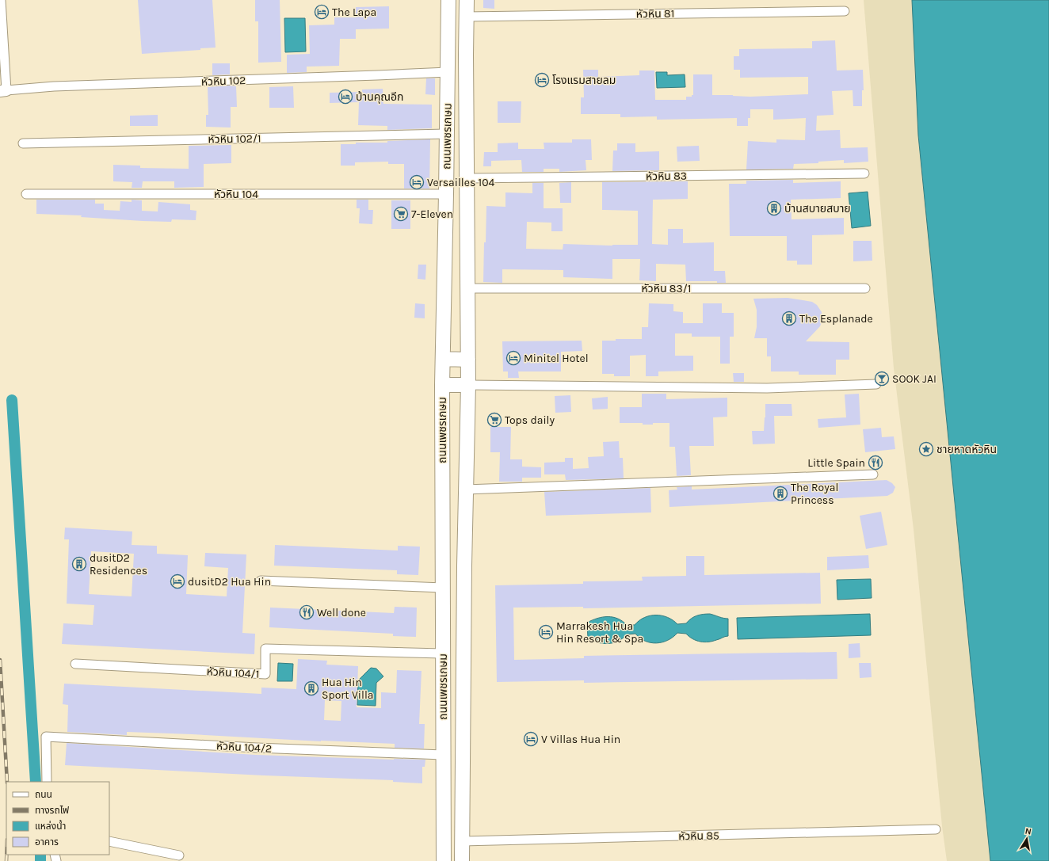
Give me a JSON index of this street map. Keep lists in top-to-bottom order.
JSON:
{
  "streets": {
    "main road": ["ถนนเพชรเกษม"],
    "street": [
      "หัวหิน 81",
      "หัวหิน 102",
      "หัวหิน 102/1",
      "หัวหิน 83",
      "หัวหิน 104",
      "หัวหิน 83/1",
      "หัวหิน 104/1",
      "หัวหิน 104/2",
      "หัวหิน 85"
    ]
  },
  "crossings": [
    ["หัวหิน 81", "ถนนเพชรเกษม"],
    ["หัวหิน 102", "ถนนเพชรเกษม"],
    ["ถนนเพชรเกษม", "หัวหิน 102/1"],
    ["ถนนเพชรเกษม", "หัวหิน 83"],
    ["ถนนเพชรเกษม", "หัวหิน 104"],
    ["ถนนเพชรเกษม", "หัวหิน 83/1"],
    ["ถนนเพชรเกษม", "หัวหิน 104/1"],
    ["ถนนเพชรเกษม", "หัวหิน 104/2"],
    ["ถนนเพชรเกษม", "หัวหิน 85"]
  ],
  "places": {
    "hotel": [
      "The Lapa",
      "โรงแรมสายลม",
      "บ้านคุณอีก",
      "Versailles 104",
      "Minitel Hotel",
      "dusitD2 Hua Hin",
      "Marrakesh Hua Hin Resort & Spa",
      "V Villas Hua Hin"
    ],
    "building": [
      "บ้านสบายสบาย",
      "The Esplanade",
      "The Royal Princess",
      "dusitD2 Residences",
      "Hua Hin Sport Villa"
    ],
    "supermarket": ["7-Eleven", "Tops daily"],
    "bar": ["SOOK JAI"],
    "place": ["ชายหาดหัวหิน"],
    "restaurant": ["Little Spain", "Well done"]
  },
  "legend": [
    "ถนน",
    "ทางรถไฟ",
    "แหล่งน้ำ",
    "อาคาร"
  ],
  "north": "top"
}
